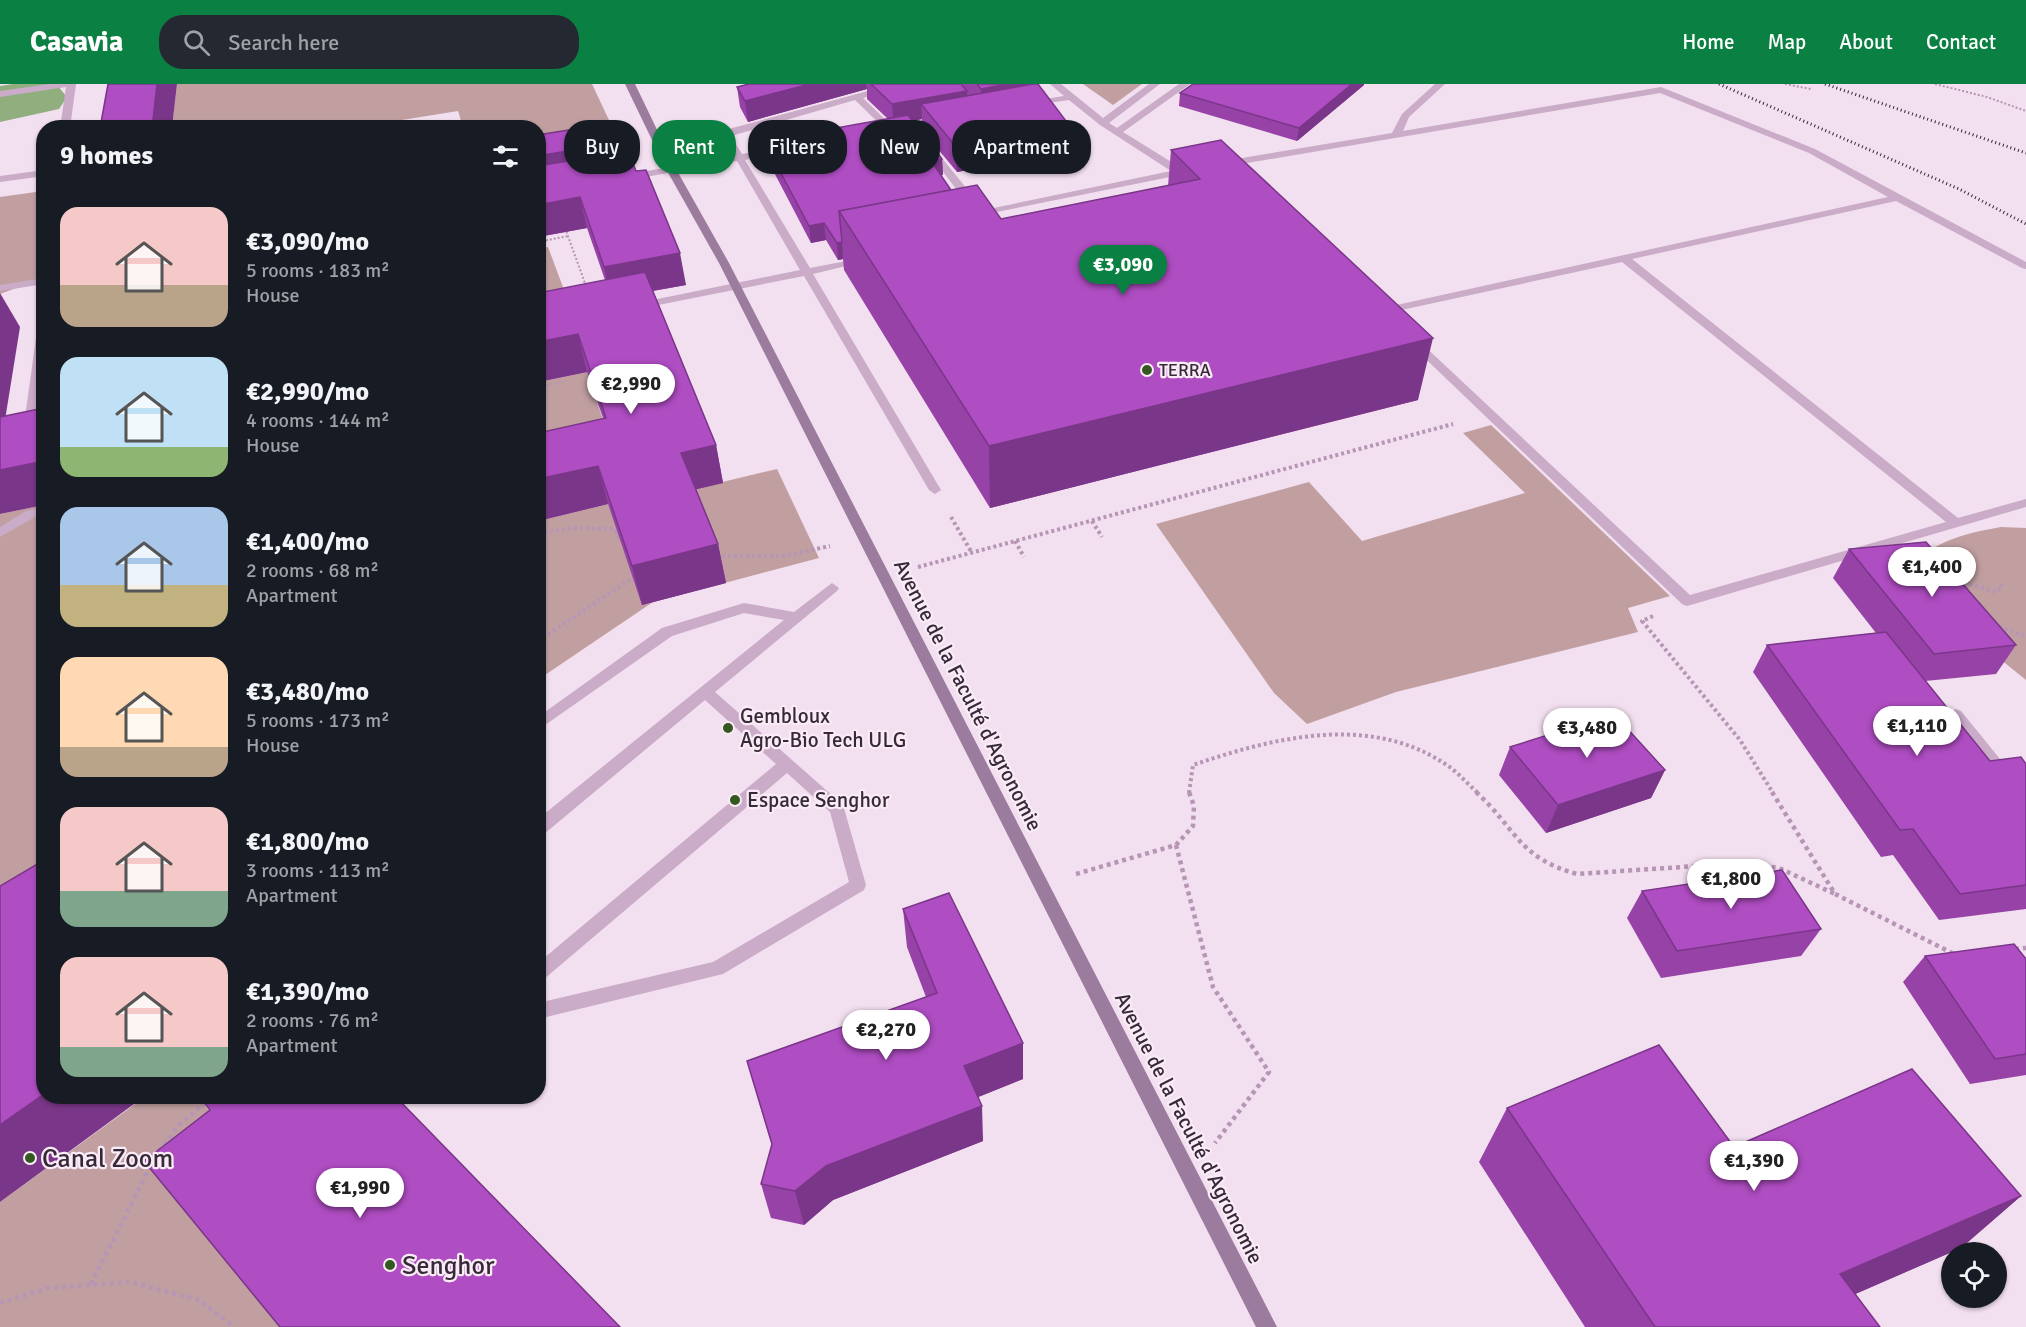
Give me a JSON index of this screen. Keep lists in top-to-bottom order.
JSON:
{
  "streets": {
    "street": ["Avenue de la Faculté d'Agronomie"]
  },
  "places": [
    "TERRA",
    "Gembloux Agro-Bio Tech ULG",
    "Espace Senghor",
    "Canal Zoom",
    "Senghor"
  ],
  "page": {
    "header": "Casavia",
    "search": "Search here",
    "nav": [
      "Home",
      "Map",
      "About",
      "Contact"
    ],
    "chip": [
      "Buy",
      "Rent",
      "Filters",
      "New",
      "Apartment"
    ],
    "heading": "9 homes",
    "list": [
      {
        "name": "€3,090/mo",
        "note": "5 rooms · 183 m² · House"
      },
      {
        "name": "€2,990/mo",
        "note": "4 rooms · 144 m² · House"
      },
      {
        "name": "€1,400/mo",
        "note": "2 rooms · 68 m² · Apartment"
      },
      {
        "name": "€3,480/mo",
        "note": "5 rooms · 173 m² · House"
      },
      {
        "name": "€1,800/mo",
        "note": "3 rooms · 113 m² · Apartment"
      },
      {
        "name": "€1,390/mo",
        "note": "2 rooms · 76 m² · Apartment"
      }
    ],
    "price": [
      "€3,090",
      "€2,990",
      "€1,400",
      "€1,110",
      "€3,480",
      "€1,800",
      "€2,270",
      "€1,390",
      "€1,990"
    ]
  }
}
